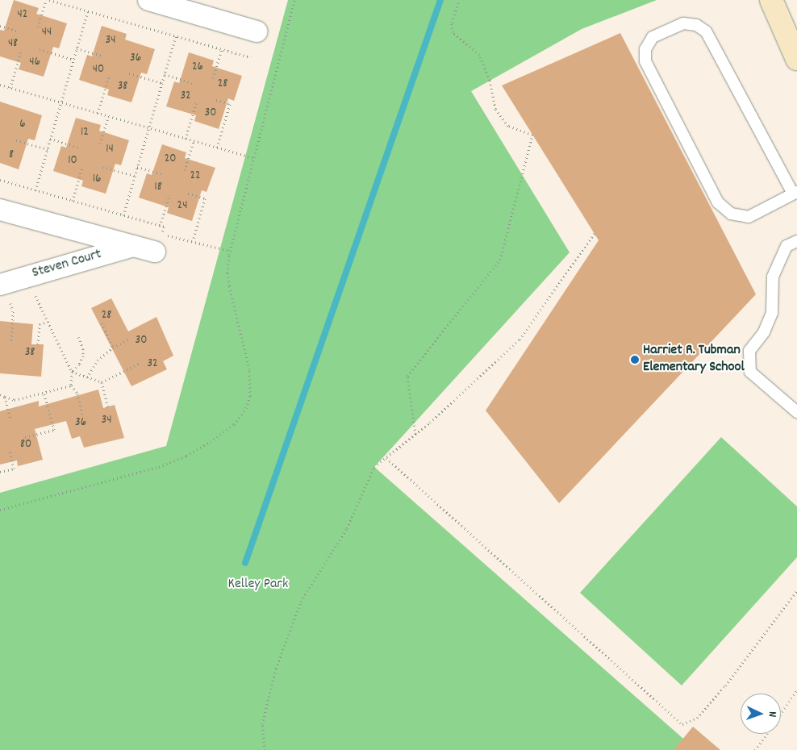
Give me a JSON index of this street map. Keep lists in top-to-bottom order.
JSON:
{
  "streets": {
    "street": ["Steven Court"]
  },
  "parks": ["Kelley Park"],
  "places": ["Harriet R. Tubman Elementary School"],
  "house_numbers": [
    "42",
    "44",
    "34",
    "48",
    "36",
    "46",
    "26",
    "40",
    "28",
    "38",
    "32",
    "30",
    "6",
    "12",
    "14",
    "8",
    "20",
    "10",
    "22",
    "16",
    "18",
    "24",
    "28",
    "30",
    "38",
    "32",
    "34",
    "36",
    "80"
  ],
  "north": "right"
}
